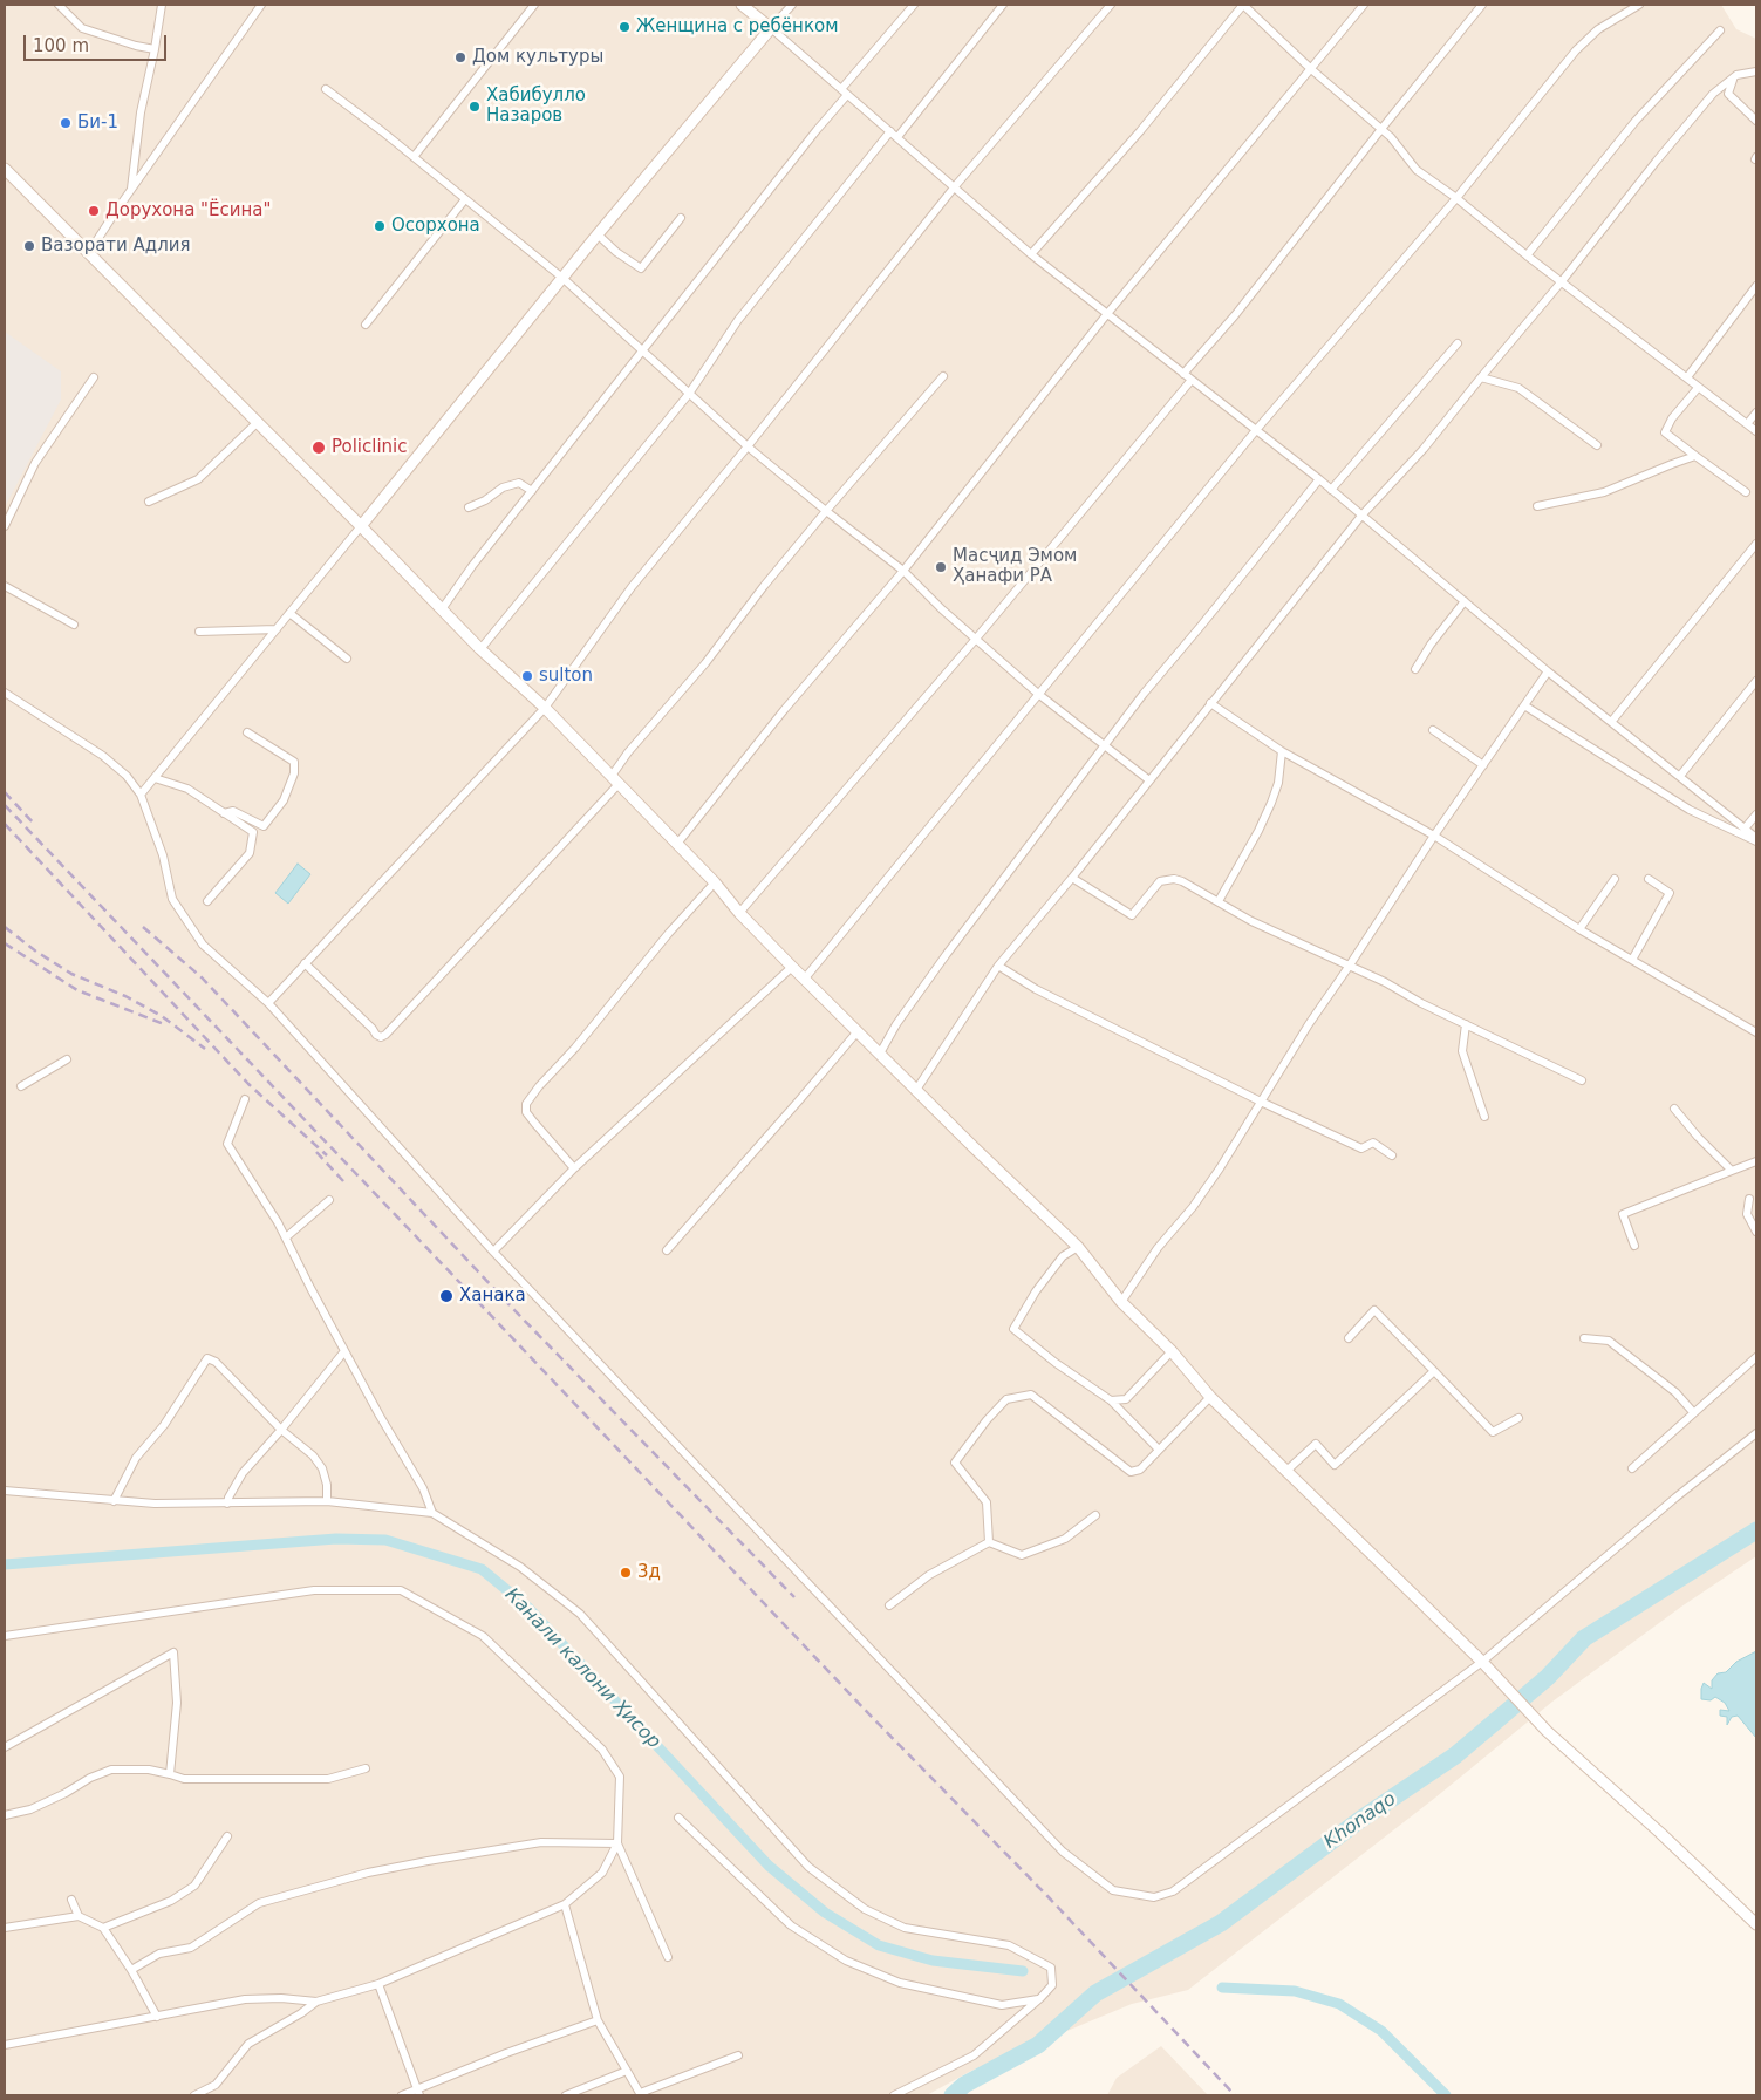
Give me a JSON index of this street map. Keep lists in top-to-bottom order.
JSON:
{
  "water": ["Канали калони Ҳисор", "Khonaqo"],
  "places": [
    "Женщина с ребёнком",
    "Дом культуры",
    "Хабибулло Назаров",
    "Би-1",
    "Дорухона \"Ёсина\"",
    "Осорхона",
    "Вазорати Адлия",
    "Policlinic",
    "Масҷид Эмом Ҳанафи РА",
    "sulton",
    "Ханака",
    "3д"
  ],
  "scale_bar": "100 m"
}
